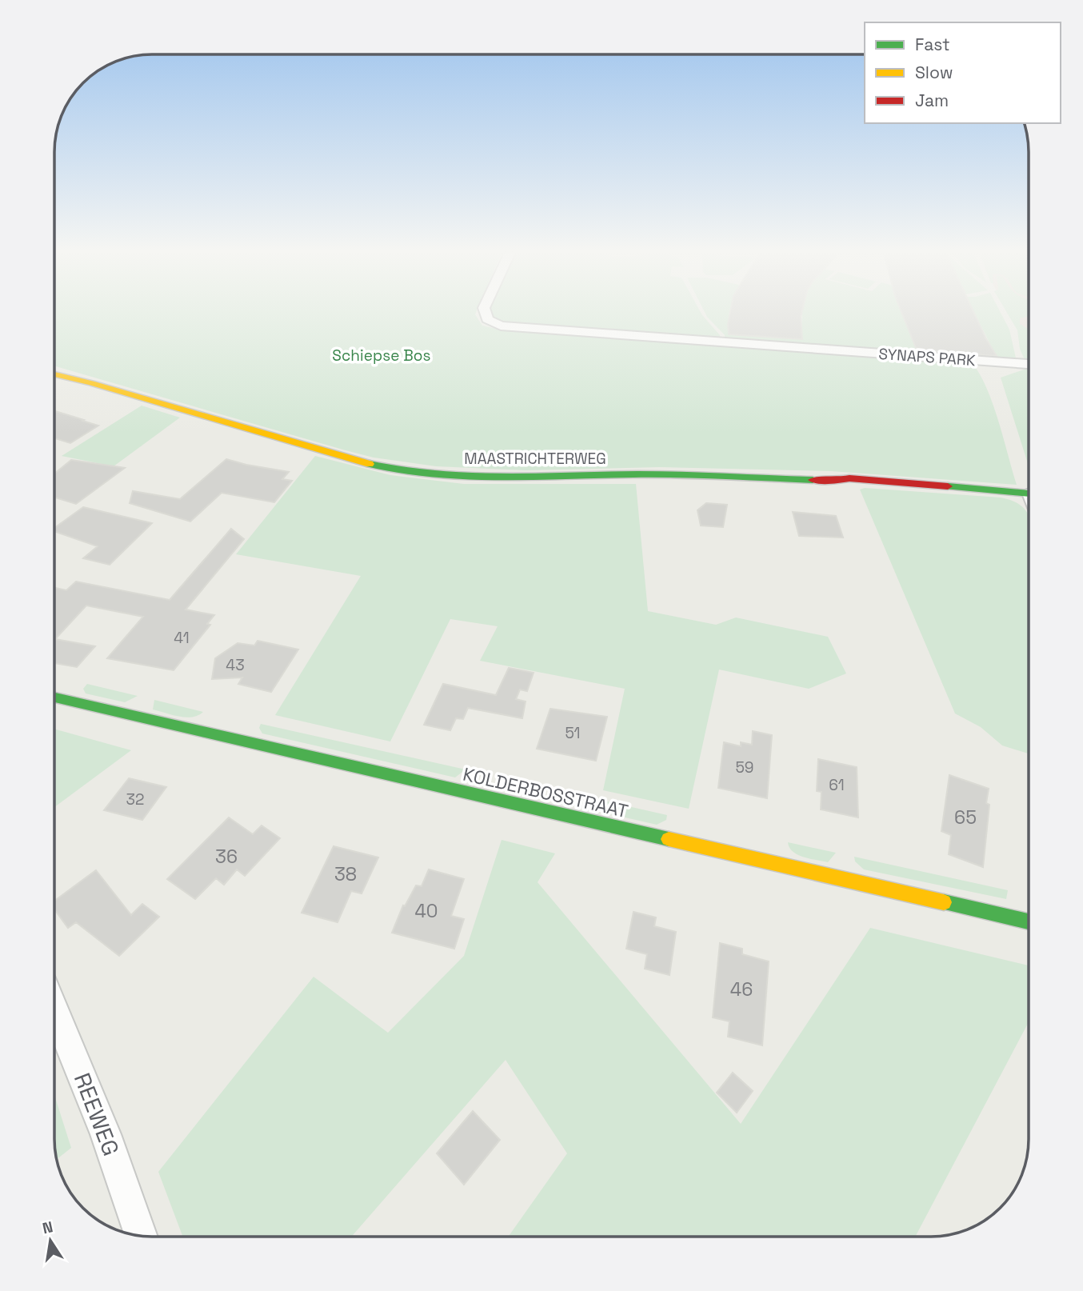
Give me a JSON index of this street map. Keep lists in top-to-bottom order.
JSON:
{
  "streets": {
    "street": [
      "SYNAPS PARK",
      "MAASTRICHTERWEG",
      "KOLDERBOSSTRAAT",
      "REEWEG"
    ]
  },
  "parks": ["Schiepse Bos"],
  "house_numbers": [
    "41",
    "43",
    "51",
    "59",
    "61",
    "32",
    "65",
    "36",
    "38",
    "40",
    "46"
  ],
  "legend": ["Fast", "Slow", "Jam"],
  "north": "top"
}
